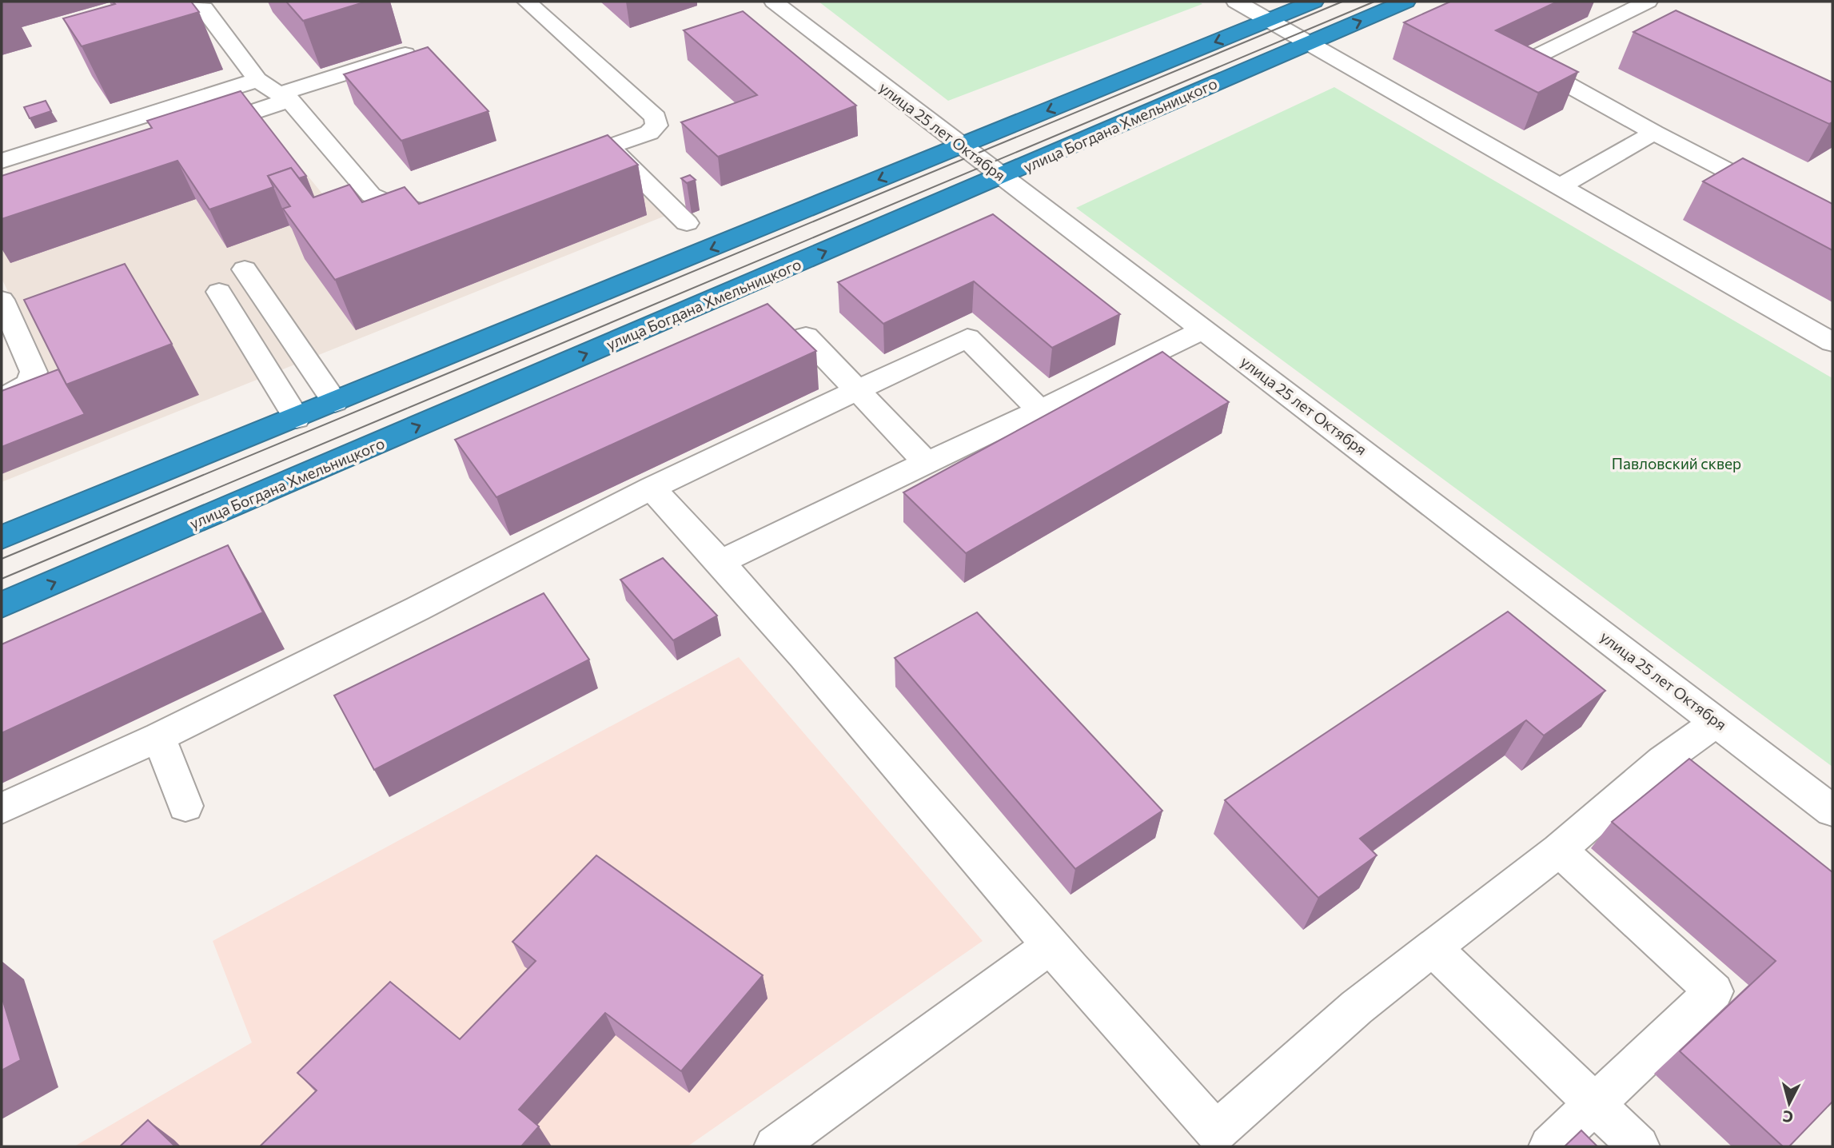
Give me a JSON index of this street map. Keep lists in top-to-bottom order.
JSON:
{
  "streets": {
    "highway": ["улица Богдана Хмельницкого"],
    "street": ["улица 25 лет Октября"]
  },
  "crossings": [
    ["улица Богдана Хмельницкого", "улица 25 лет Октября"]
  ],
  "parks": ["Павловский сквер"],
  "north": "bottom"
}
